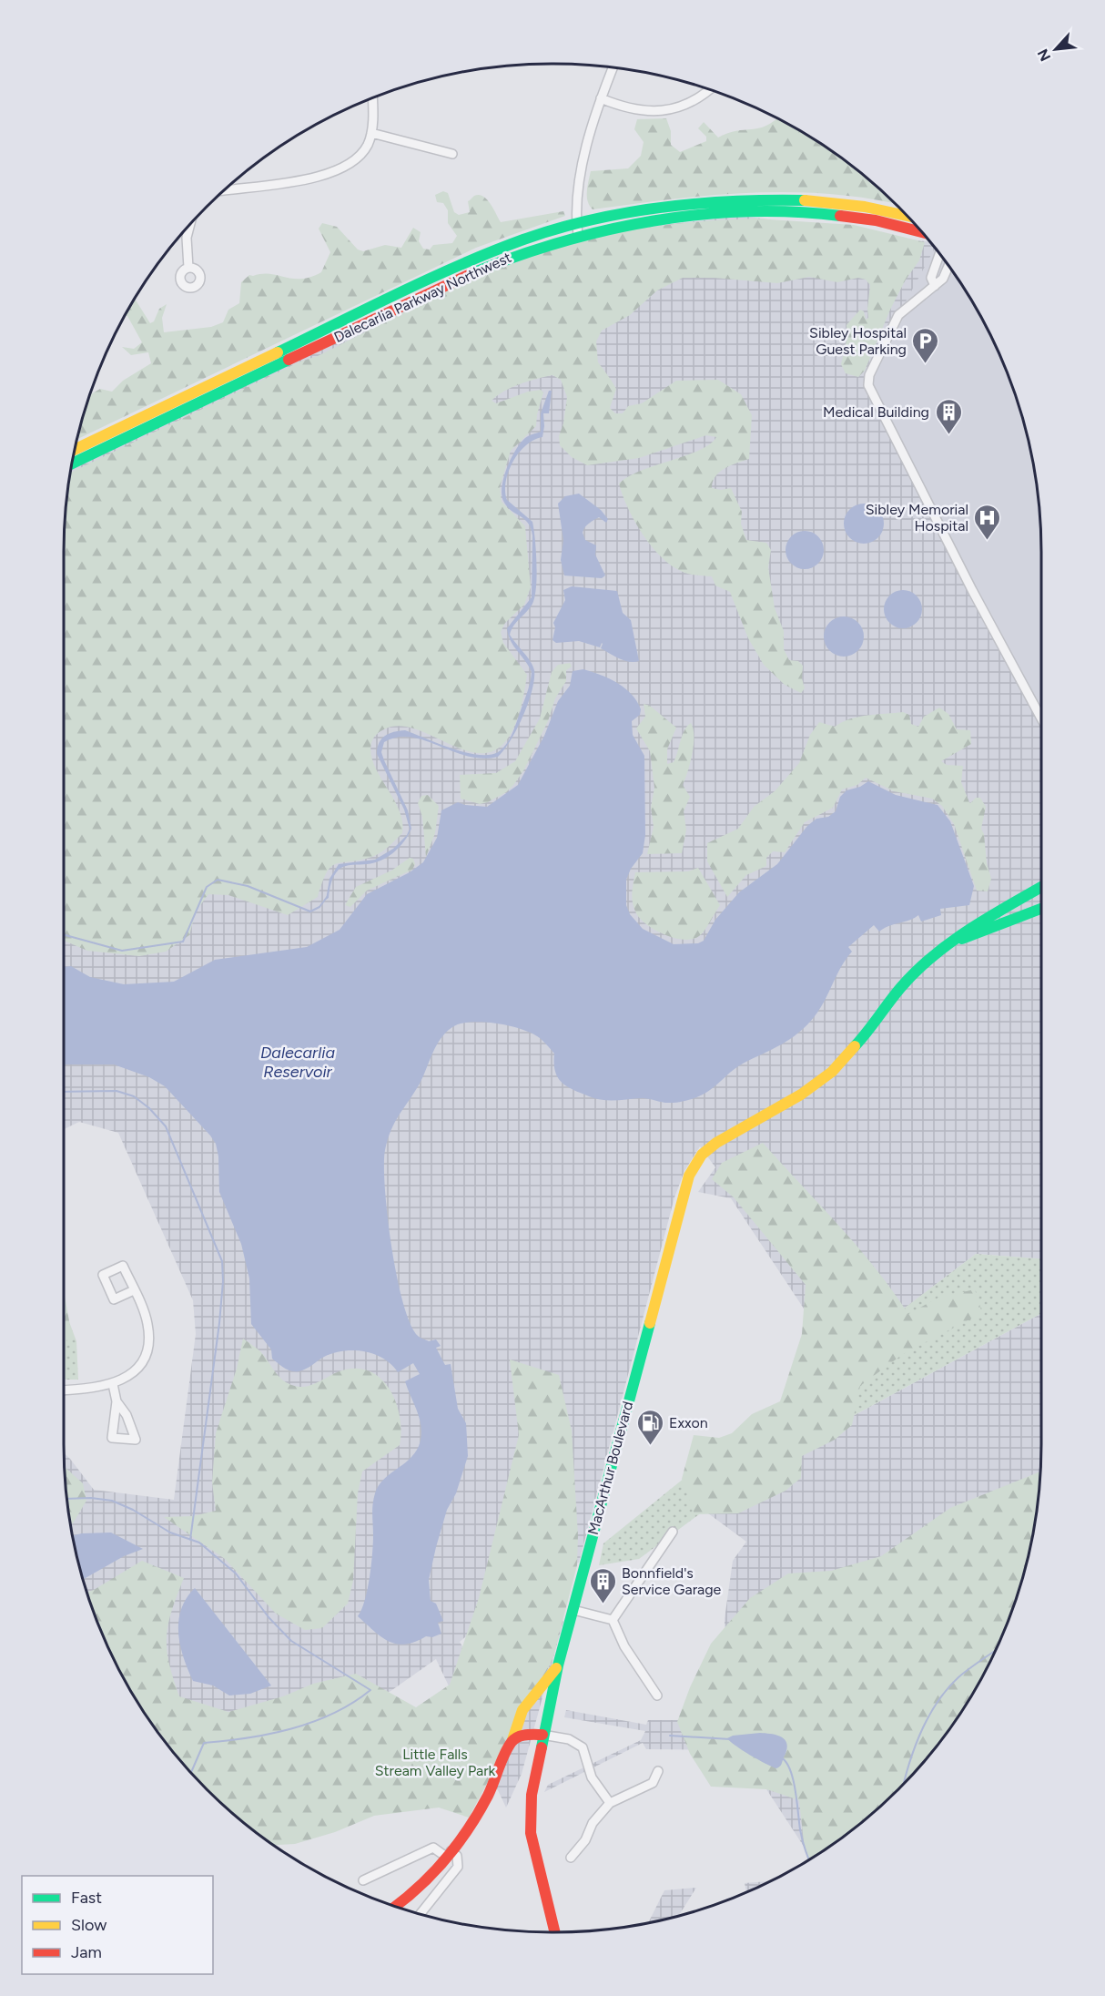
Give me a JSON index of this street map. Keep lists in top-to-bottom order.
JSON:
{
  "streets": {
    "main road": ["Dalecarlia Parkway Northwest", "MacArthur Boulevard"]
  },
  "water": ["Dalecarlia Reservoir"],
  "parks": ["Little Falls Stream Valley Park"],
  "places": {
    "parking": ["Sibley Hospital Guest Parking"],
    "building": ["Medical Building", "Bonnfield's Service Garage"],
    "hospital": ["Sibley Memorial Hospital"],
    "fuel station": ["Exxon"]
  },
  "legend": ["Fast", "Slow", "Jam"],
  "north": "bottom left"
}
